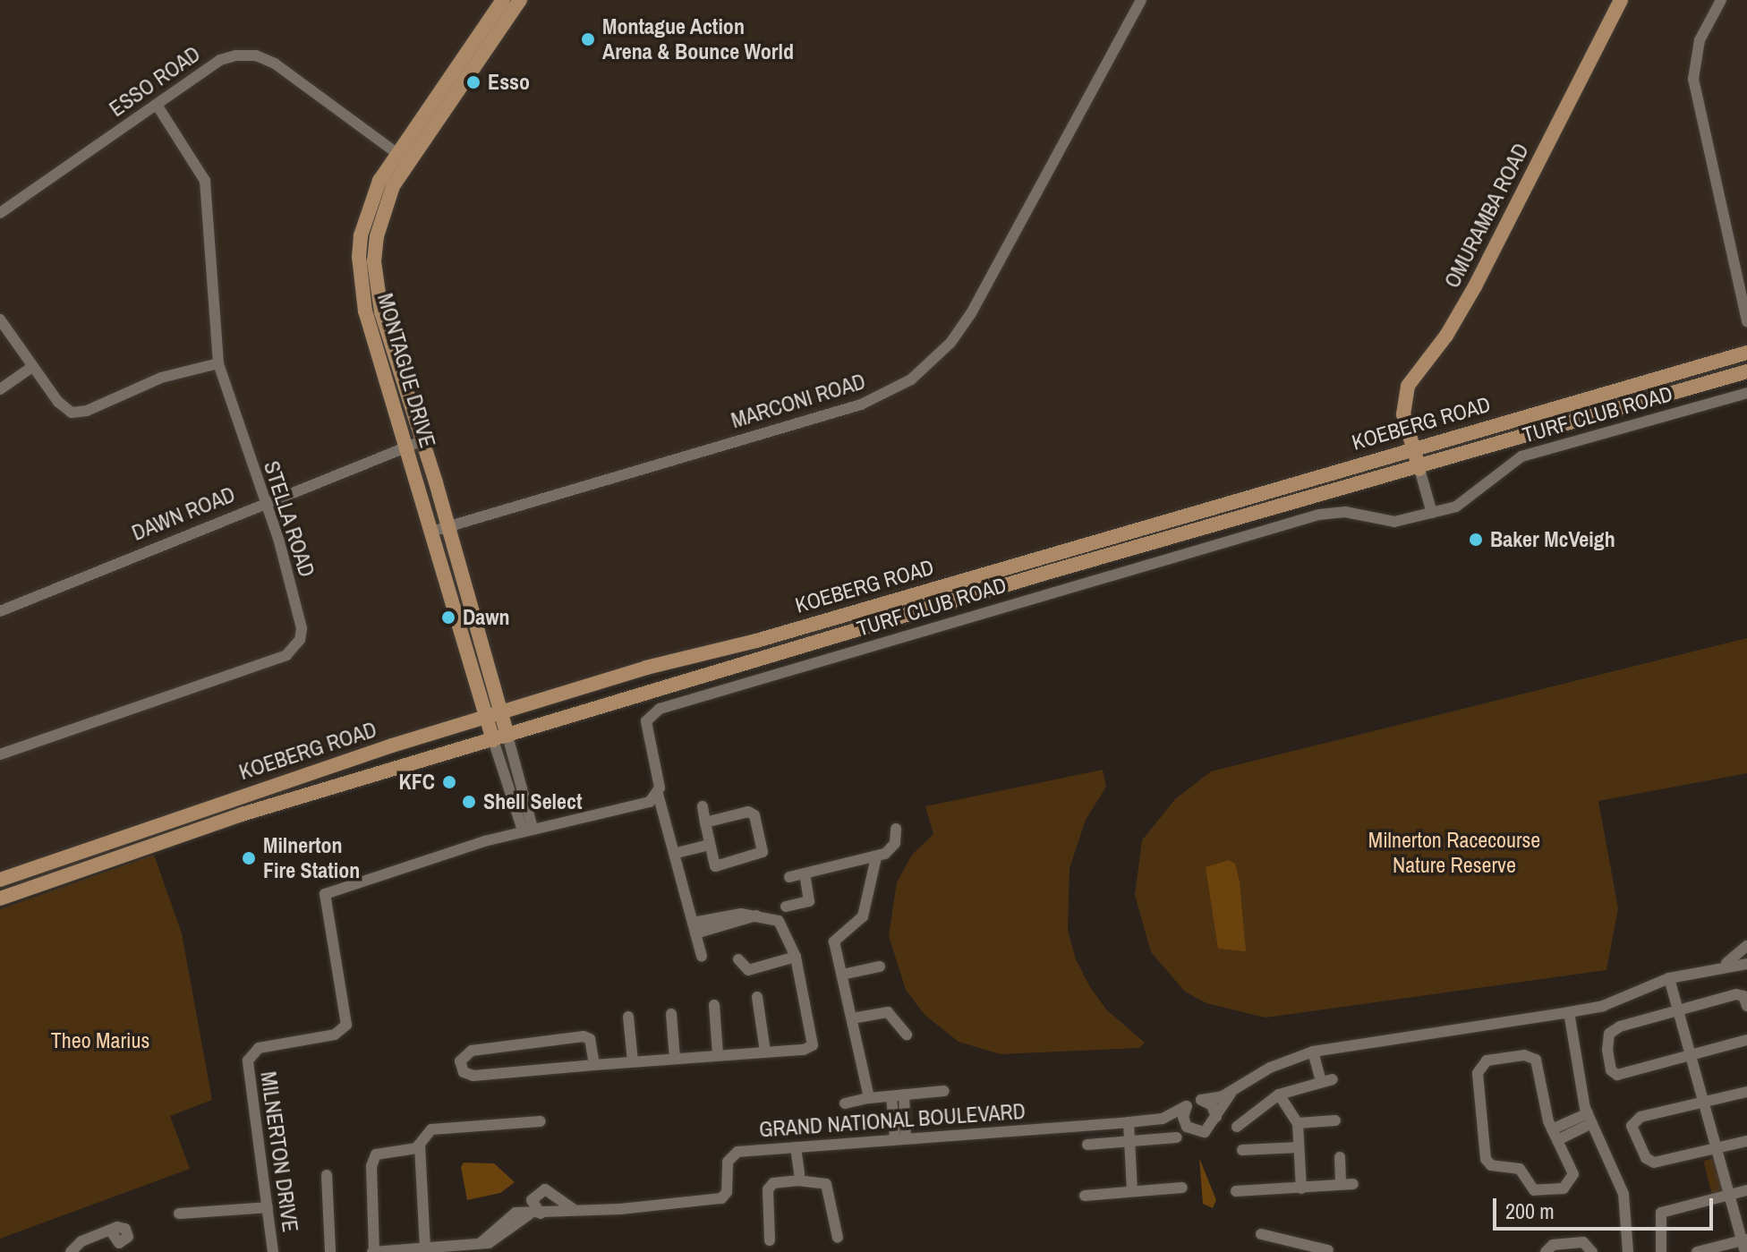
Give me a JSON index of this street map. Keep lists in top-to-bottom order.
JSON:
{
  "streets": {
    "main road": ["OMURAMBA ROAD", "MONTAGUE DRIVE", "KOEBERG ROAD"],
    "street": [
      "ESSO ROAD",
      "MARCONI ROAD",
      "TURF CLUB ROAD",
      "DAWN ROAD",
      "STELLA ROAD",
      "GRAND NATIONAL BOULEVARD",
      "MILNERTON DRIVE"
    ]
  },
  "crossings": [
    ["ESSO ROAD", "MONTAGUE DRIVE"],
    ["ESSO ROAD", "STELLA ROAD"],
    ["OMURAMBA ROAD", "KOEBERG ROAD"],
    ["MONTAGUE DRIVE", "MARCONI ROAD"],
    ["MONTAGUE DRIVE", "KOEBERG ROAD"],
    ["MONTAGUE DRIVE", "DAWN ROAD"],
    ["DAWN ROAD", "STELLA ROAD"]
  ],
  "parks": ["Milnerton Racecourse Nature Reserve", "Theo Marius"],
  "places": [
    "Montague Action Arena & Bounce World",
    "Esso",
    "Baker McVeigh",
    "Dawn",
    "KFC",
    "Shell Select",
    "Milnerton Fire Station"
  ],
  "scale_bar": "200 m"
}
